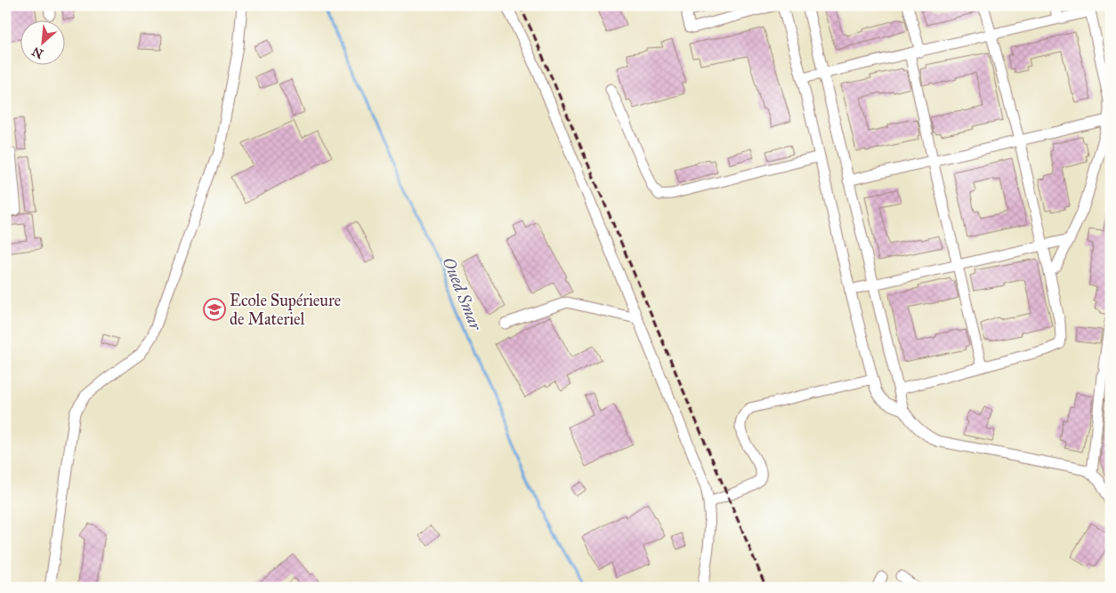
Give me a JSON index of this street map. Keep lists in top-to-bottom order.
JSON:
{
  "water": ["Oued Smar"],
  "places": {
    "school or university": ["Ecole Supérieure de Materiel"]
  },
  "north": "bottom left"
}
